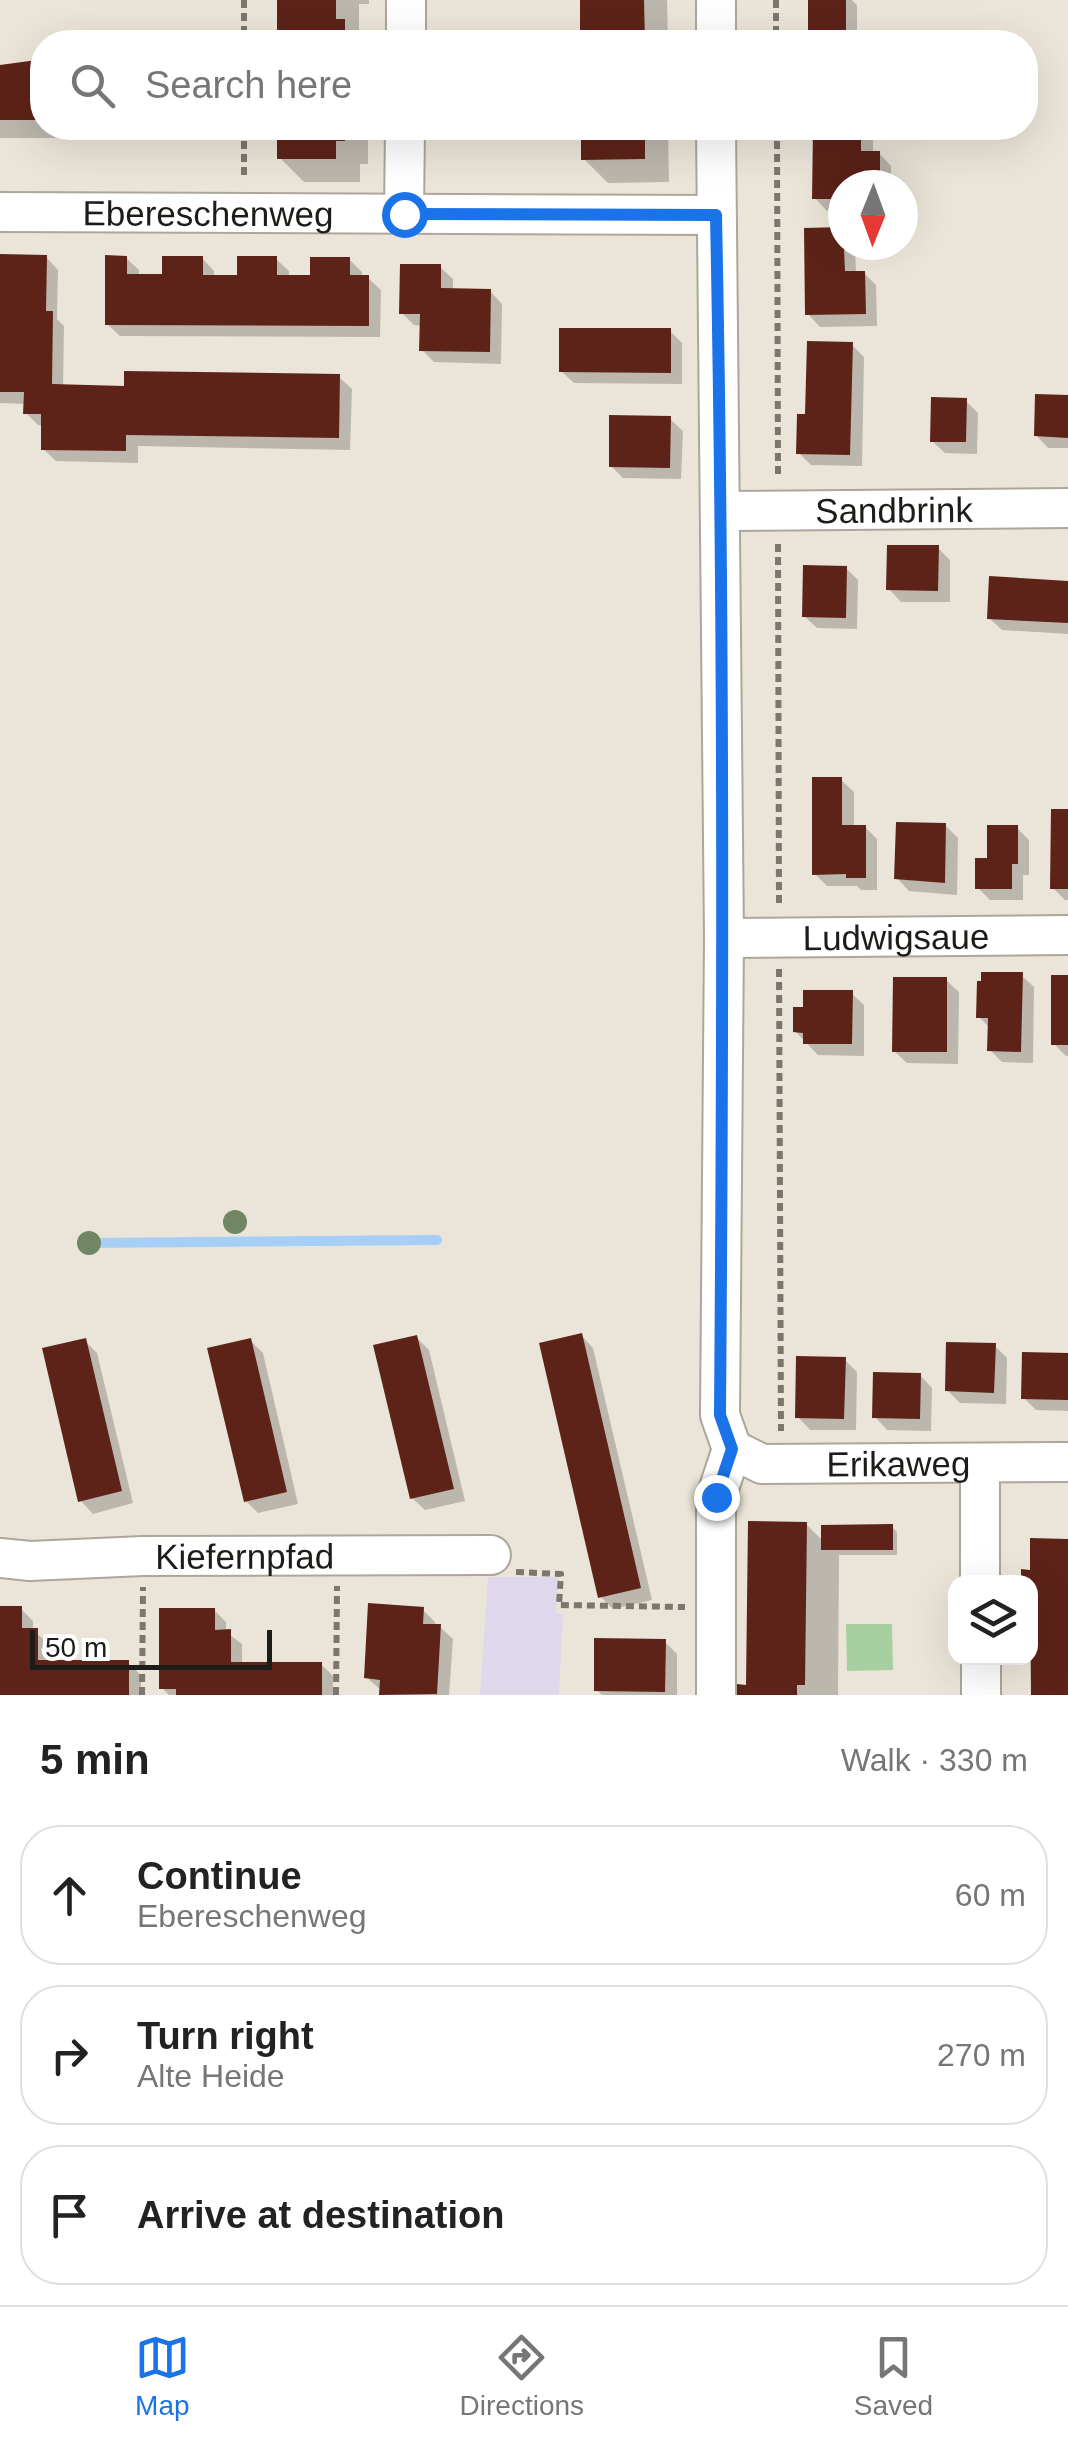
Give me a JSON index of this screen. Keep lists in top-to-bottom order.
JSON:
{
  "streets": {
    "street": [
      "Ebereschenweg",
      "Sandbrink",
      "Ludwigsaue",
      "Erikaweg",
      "Kiefernpfad"
    ]
  },
  "scale_bar": "50 m",
  "north": "bottom",
  "page": {
    "search": "Search here",
    "scale": "50 m",
    "heading": ["5 min", "Walk · 330 m"],
    "list": [
      ["Continue", "Ebereschenweg", "60 m"],
      ["Turn right", "Alte Heide", "270 m"],
      "Arrive at destination"
    ],
    "nav": ["Map", "Directions", "Saved"]
  }
}
